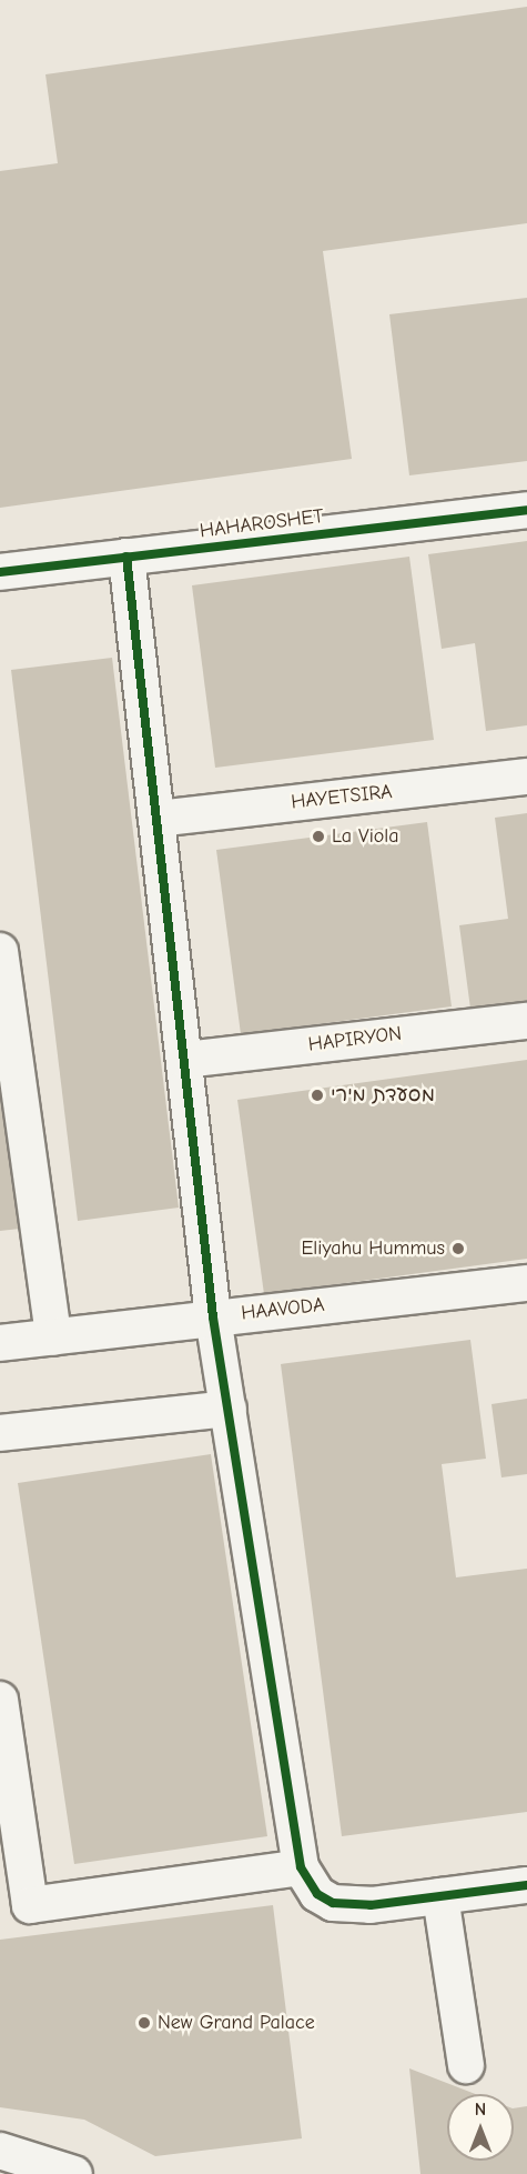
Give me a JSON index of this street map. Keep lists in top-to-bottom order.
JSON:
{
  "streets": {
    "street": [
      "HAHAROSHET",
      "HAYETSIRA",
      "HAPIRYON",
      "HAAVODA"
    ]
  },
  "places": [
    "La Viola",
    "מסעדת מירי",
    "Eliyahu Hummus",
    "New Grand Palace"
  ],
  "north": "top"
}
